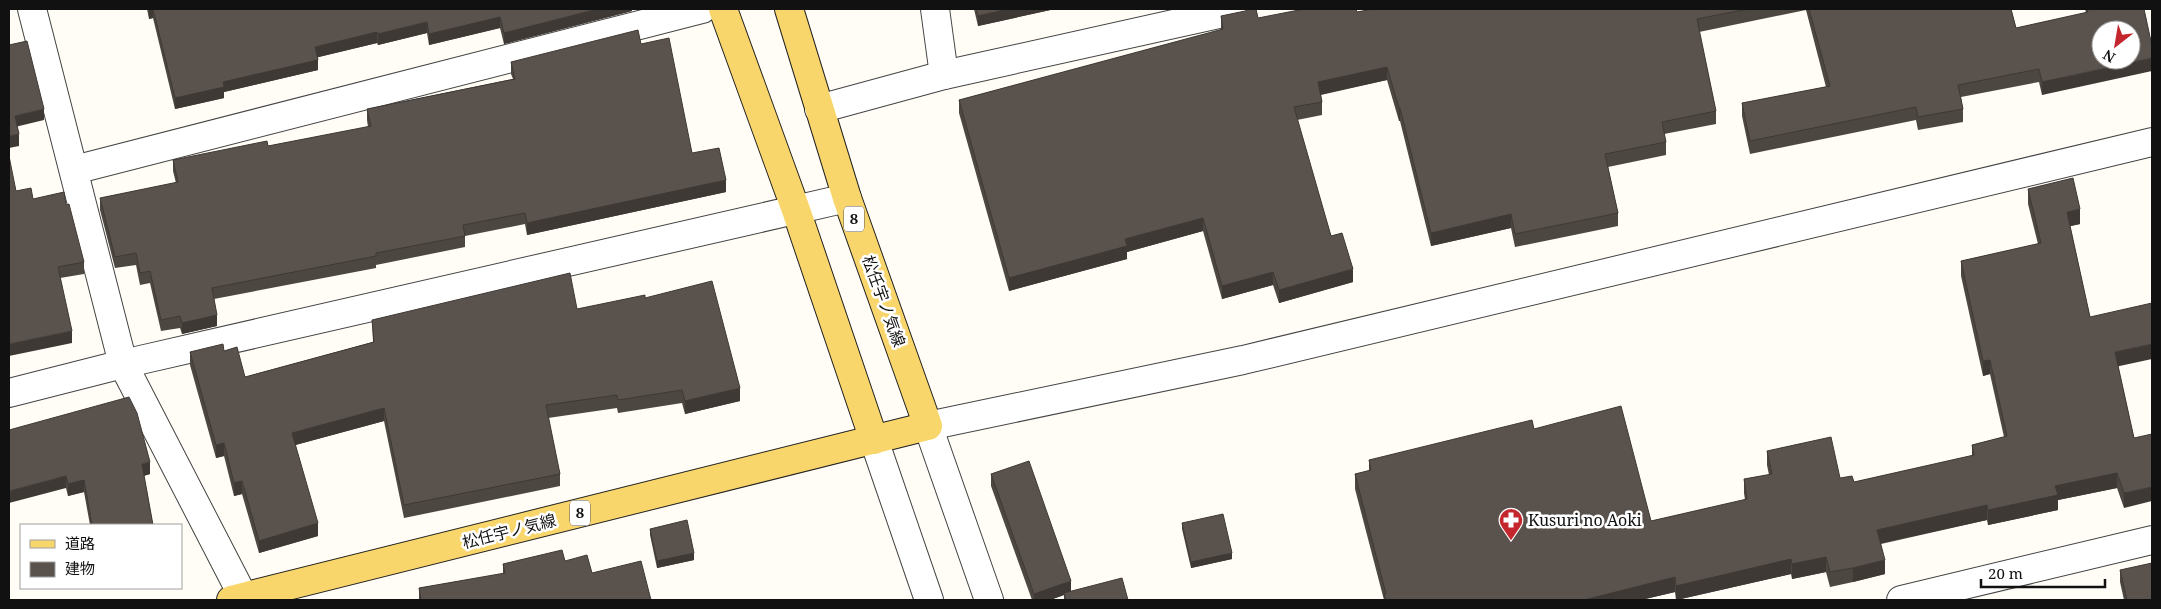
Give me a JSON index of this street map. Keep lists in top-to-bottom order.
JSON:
{
  "streets": {
    "main road": ["8", "松任宇ノ気線"]
  },
  "places": {
    "pharmacy": ["Kusuri no Aoki"]
  },
  "legend": ["道路", "建物"],
  "scale_bar": "20 m",
  "north": "bottom left"
}
